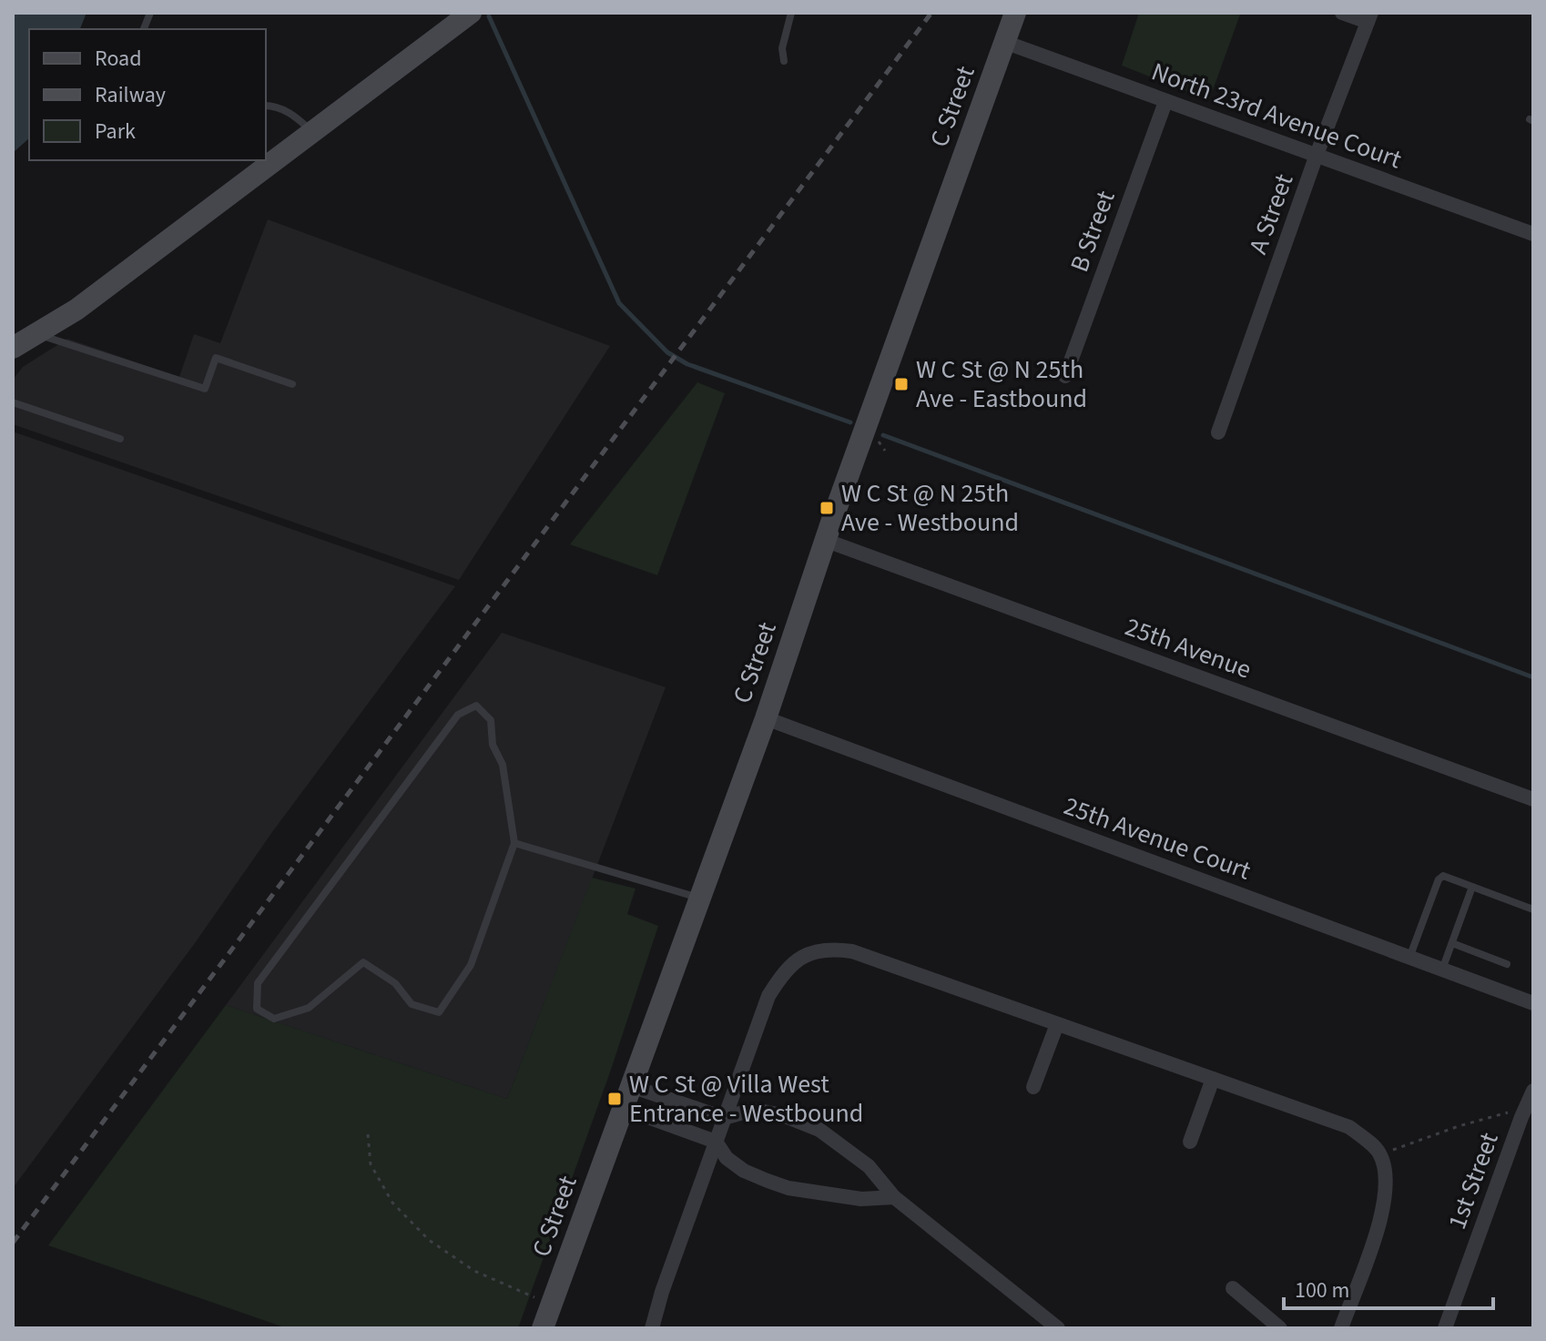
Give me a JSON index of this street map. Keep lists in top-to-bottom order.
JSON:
{
  "streets": {
    "street": [
      "C Street",
      "North 23rd Avenue Court",
      "A Street",
      "B Street",
      "25th Avenue",
      "25th Avenue Court",
      "1st Street"
    ]
  },
  "crossings": [
    ["C Street", "North 23rd Avenue Court"],
    ["C Street", "25th Avenue"],
    ["C Street", "25th Avenue Court"],
    ["North 23rd Avenue Court", "A Street"],
    ["North 23rd Avenue Court", "B Street"]
  ],
  "places": {
    "transit": ["W C St @ N 25th Ave - Eastbound", "W C St @ N 25th Ave - Westbound", "W C St @ Villa West Entrance - Westbound"]
  },
  "legend": ["Road", "Railway", "Park"],
  "scale_bar": "100 m"
}
